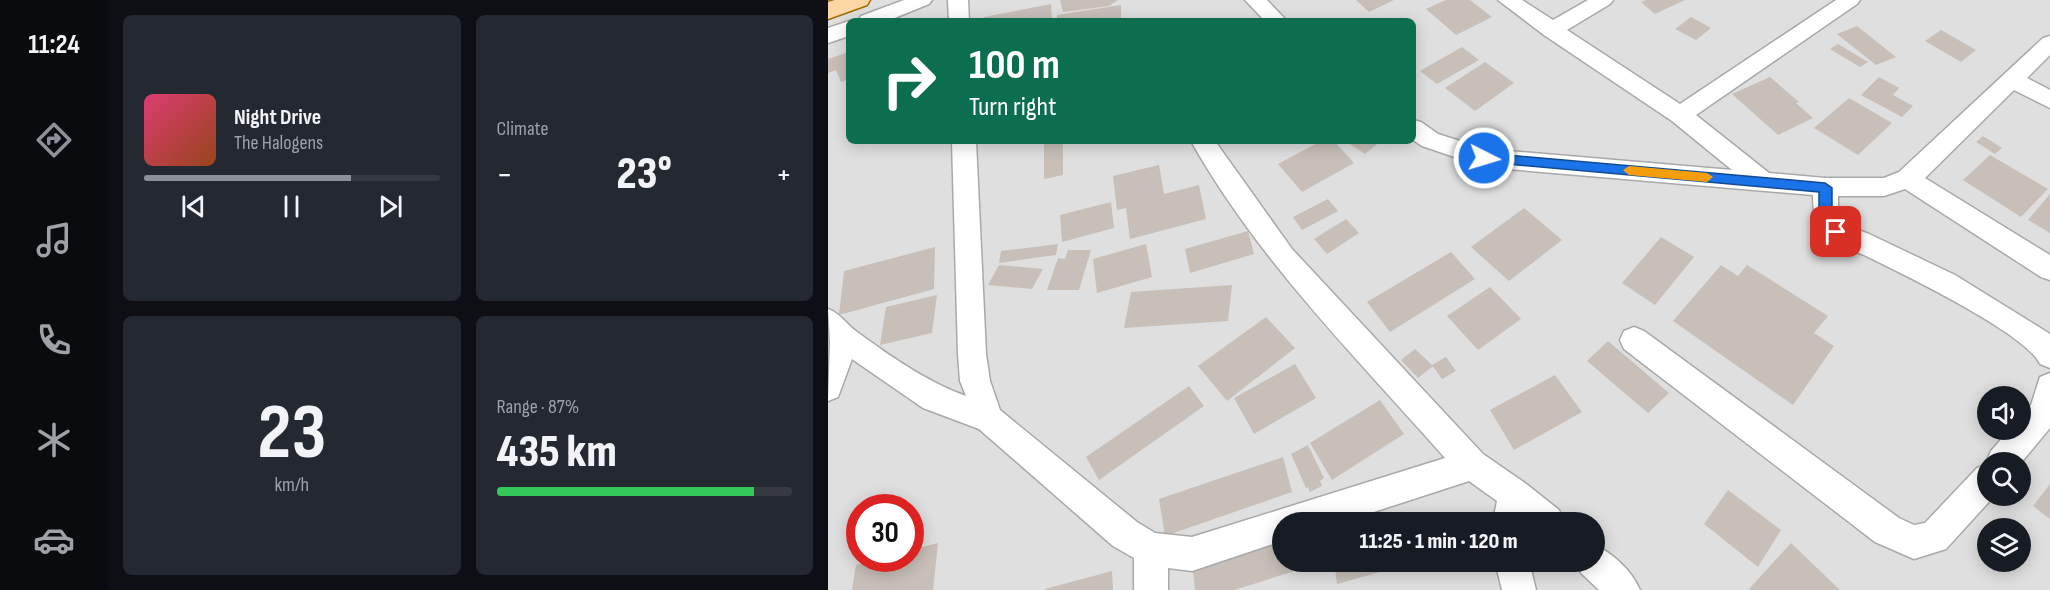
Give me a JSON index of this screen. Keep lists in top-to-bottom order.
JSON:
{
  "page": {
    "tabs": "11:24",
    "tile": [
      "Climate",
      ["23", "km/h"],
      ["Range · 87%", "435 km"]
    ],
    "turn": ["100 m", "Turn right"],
    "song": ["Night Drive", "The Halogens"],
    "heat": ["−", "23°", "+"],
    "limit": "30",
    "trip": "11:25 · 1 min · 120 m"
  }
}
